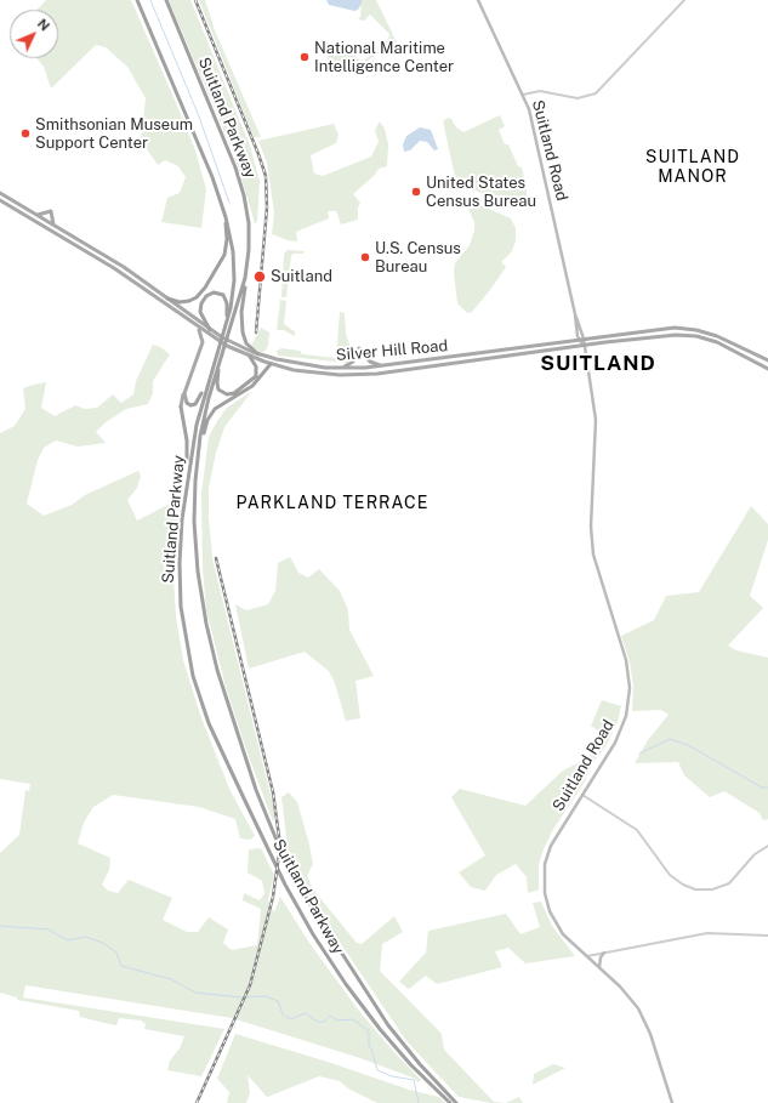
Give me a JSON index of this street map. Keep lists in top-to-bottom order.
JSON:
{
  "streets": {
    "highway": ["Suitland Parkway"],
    "main road": ["Suitland Road", "Silver Hill Road"]
  },
  "crossings": [
    ["Suitland Road", "Silver Hill Road"]
  ],
  "districts": ["SUITLAND MANOR", "SUITLAND", "PARKLAND TERRACE"],
  "places": [
    "National Maritime Intelligence Center",
    "Smithsonian Museum Support Center",
    "United States Census Bureau",
    "U.S. Census Bureau",
    "Suitland"
  ],
  "north": "top right"
}
